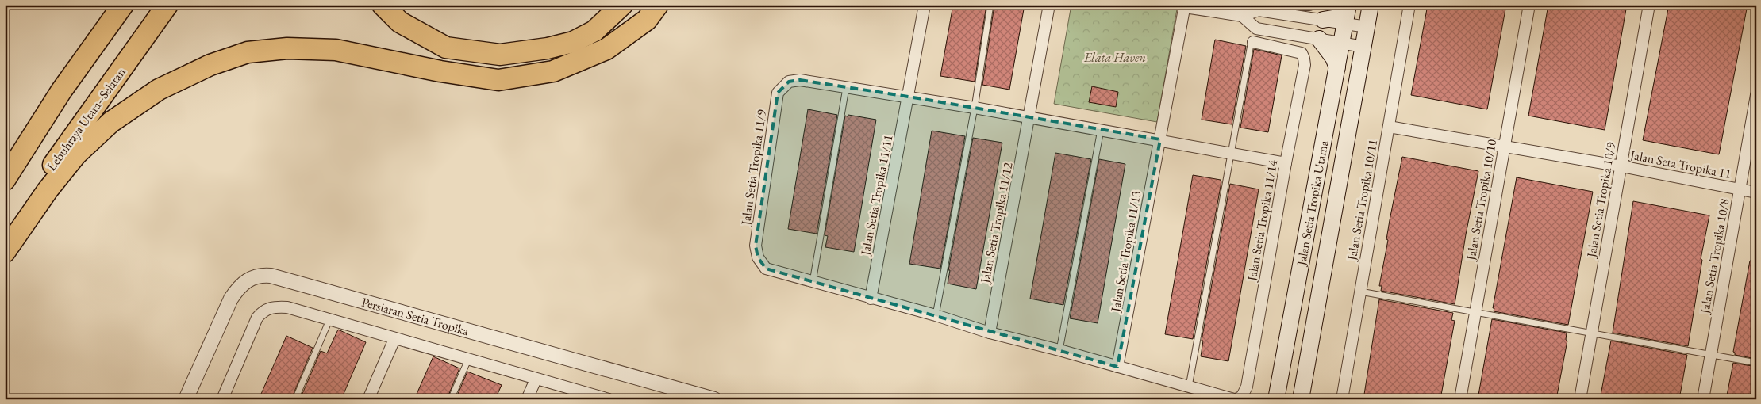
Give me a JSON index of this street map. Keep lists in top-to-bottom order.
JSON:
{
  "streets": {
    "highway": ["Lebuhraya Utara–Selatan"],
    "main road": ["Jalan Setia Tropika Utama"],
    "street": [
      "Jalan Seta Tropika 11",
      "Jalan Setia Tropika 11/9",
      "Jalan Setia Tropika 11/11",
      "Jalan Setia Tropika 10/11",
      "Jalan Setia Tropika 10/10",
      "Jalan Setia Tropika 10/9",
      "Jalan Setia Tropika 11/14",
      "Jalan Setia Tropika 11/12",
      "Jalan Setia Tropika 11/13",
      "Jalan Setia Tropika 10/8",
      "Persiaran Setia Tropika"
    ]
  },
  "crossings": [
    ["Jalan Seta Tropika 11", "Jalan Setia Tropika 10/11"],
    ["Jalan Seta Tropika 11", "Jalan Setia Tropika 10/10"],
    ["Jalan Seta Tropika 11", "Jalan Setia Tropika 10/9"],
    ["Jalan Seta Tropika 11", "Jalan Setia Tropika 10/8"]
  ],
  "parks": ["Elata Haven"]
}
